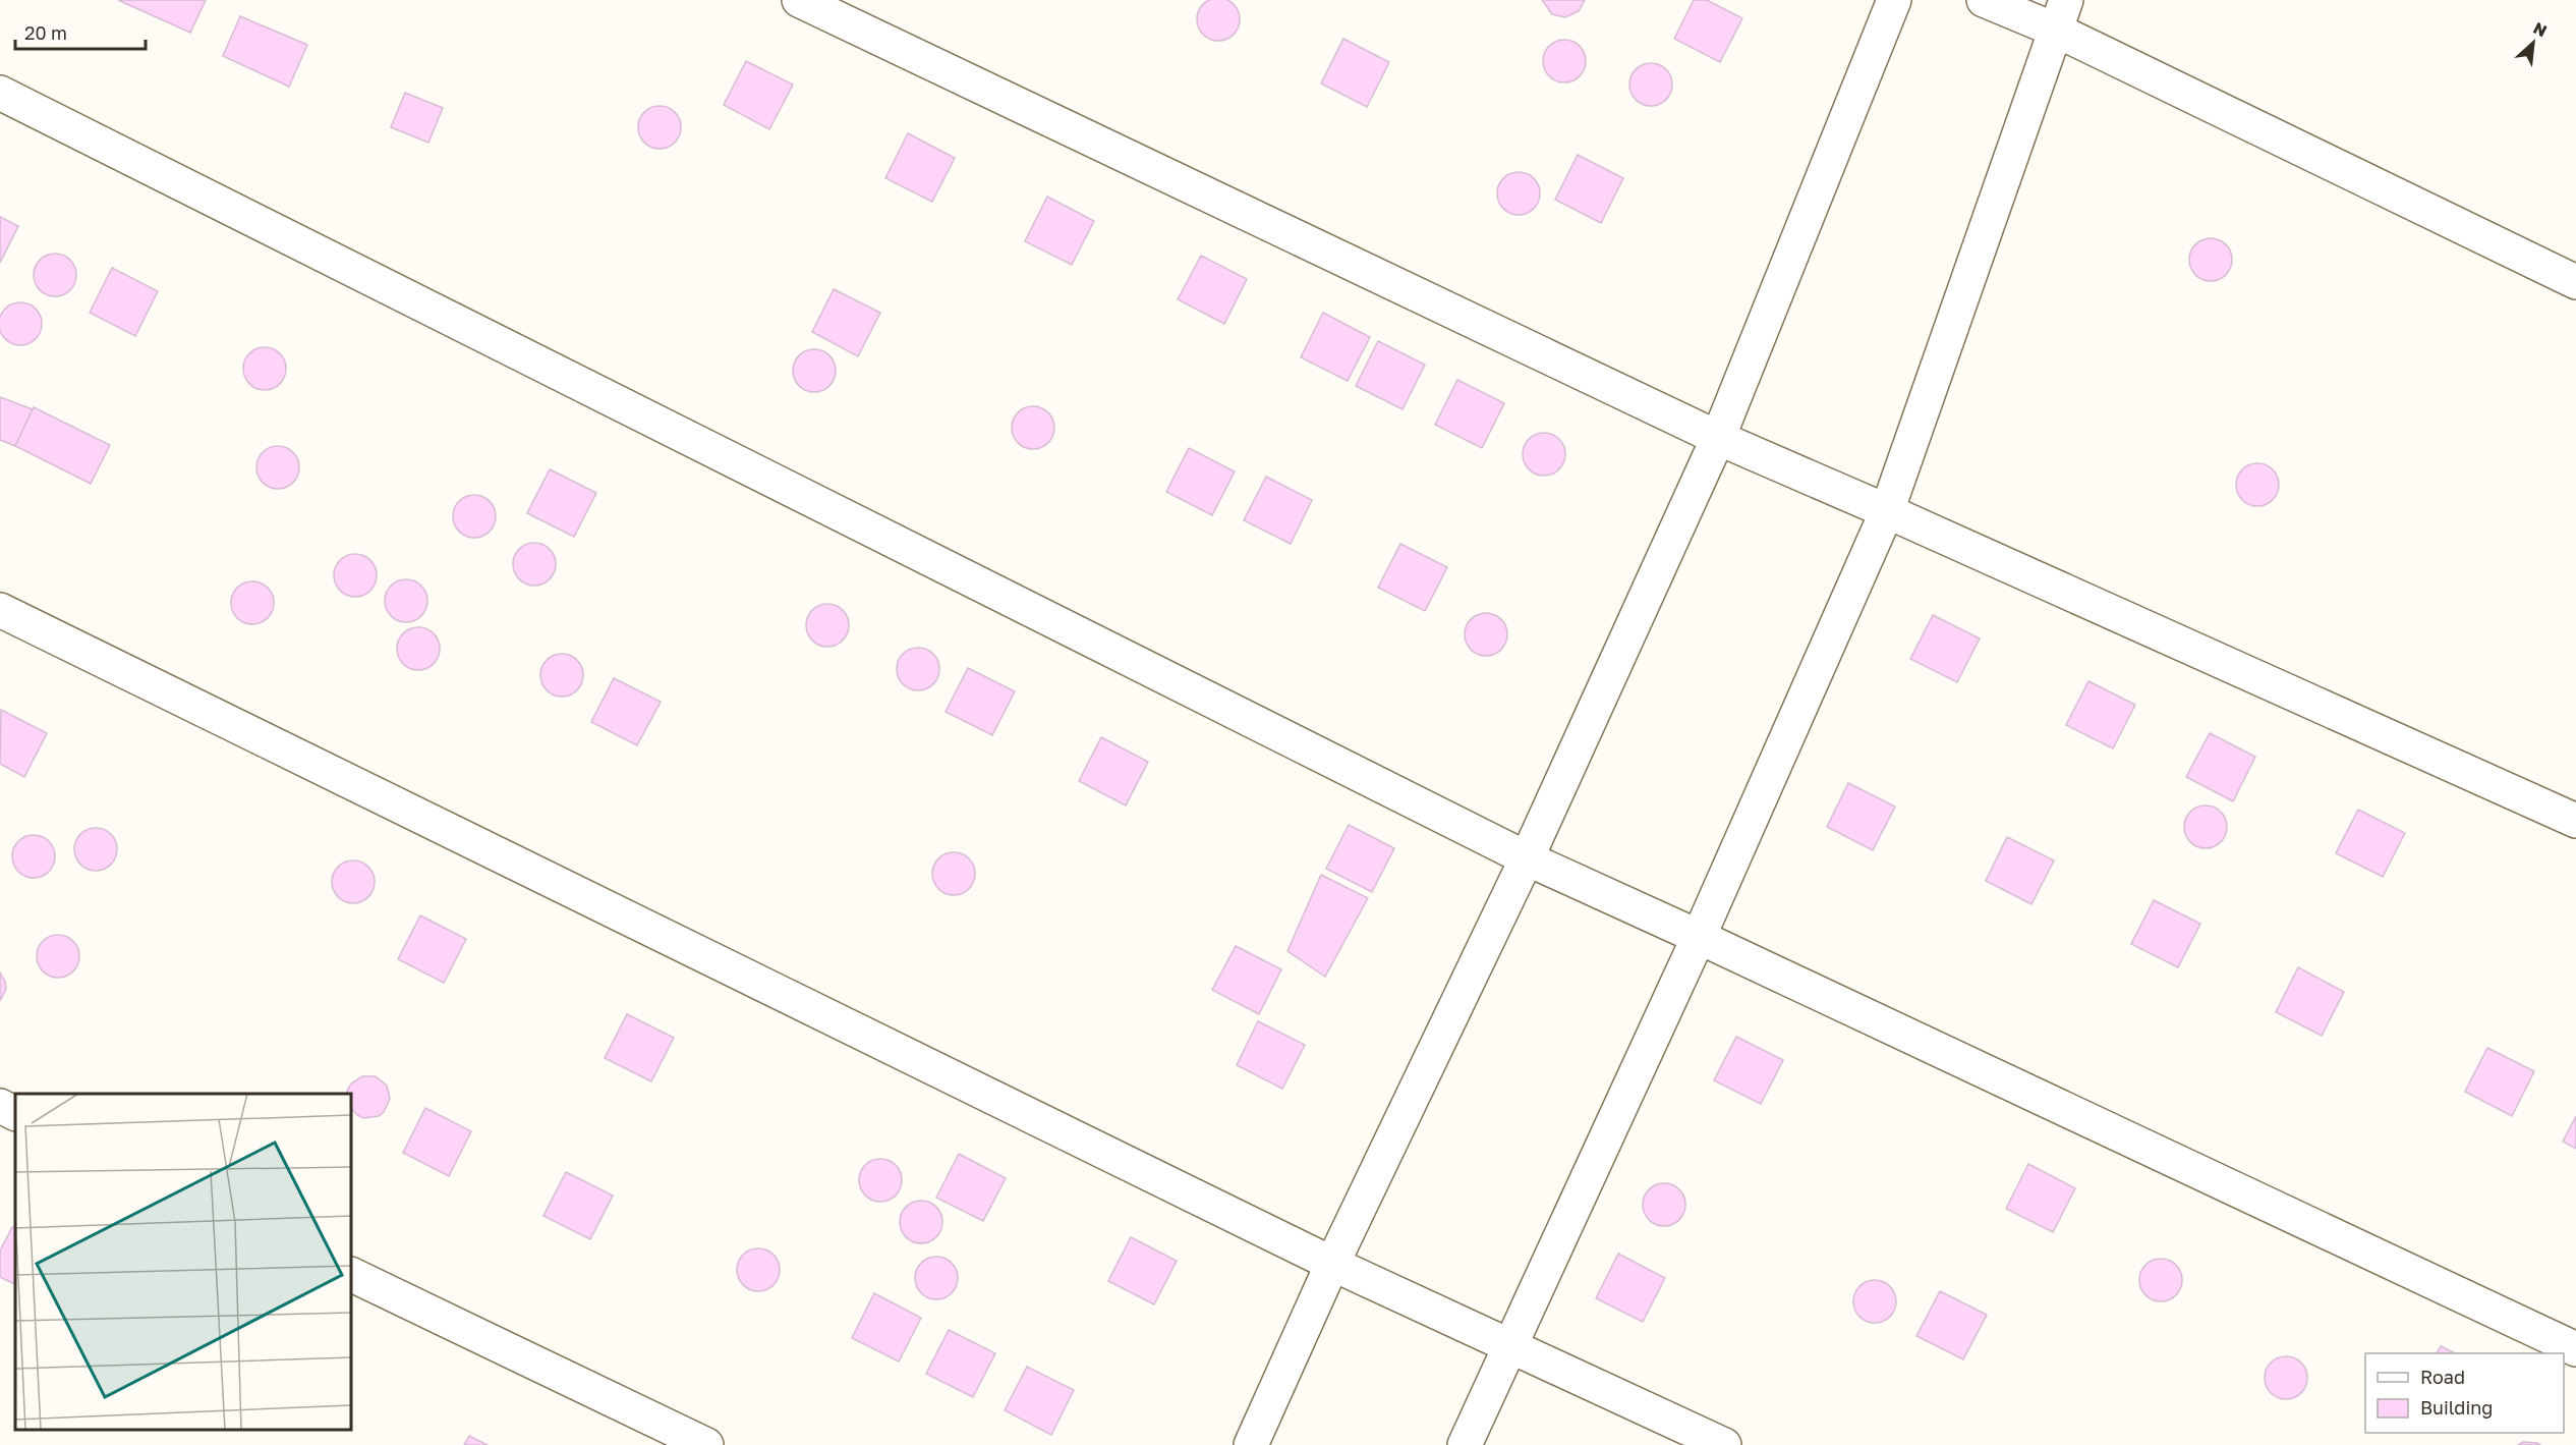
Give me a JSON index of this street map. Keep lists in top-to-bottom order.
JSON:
{
  "legend": ["Road", "Building"],
  "scale_bar": "20 m",
  "north": "top right"
}
